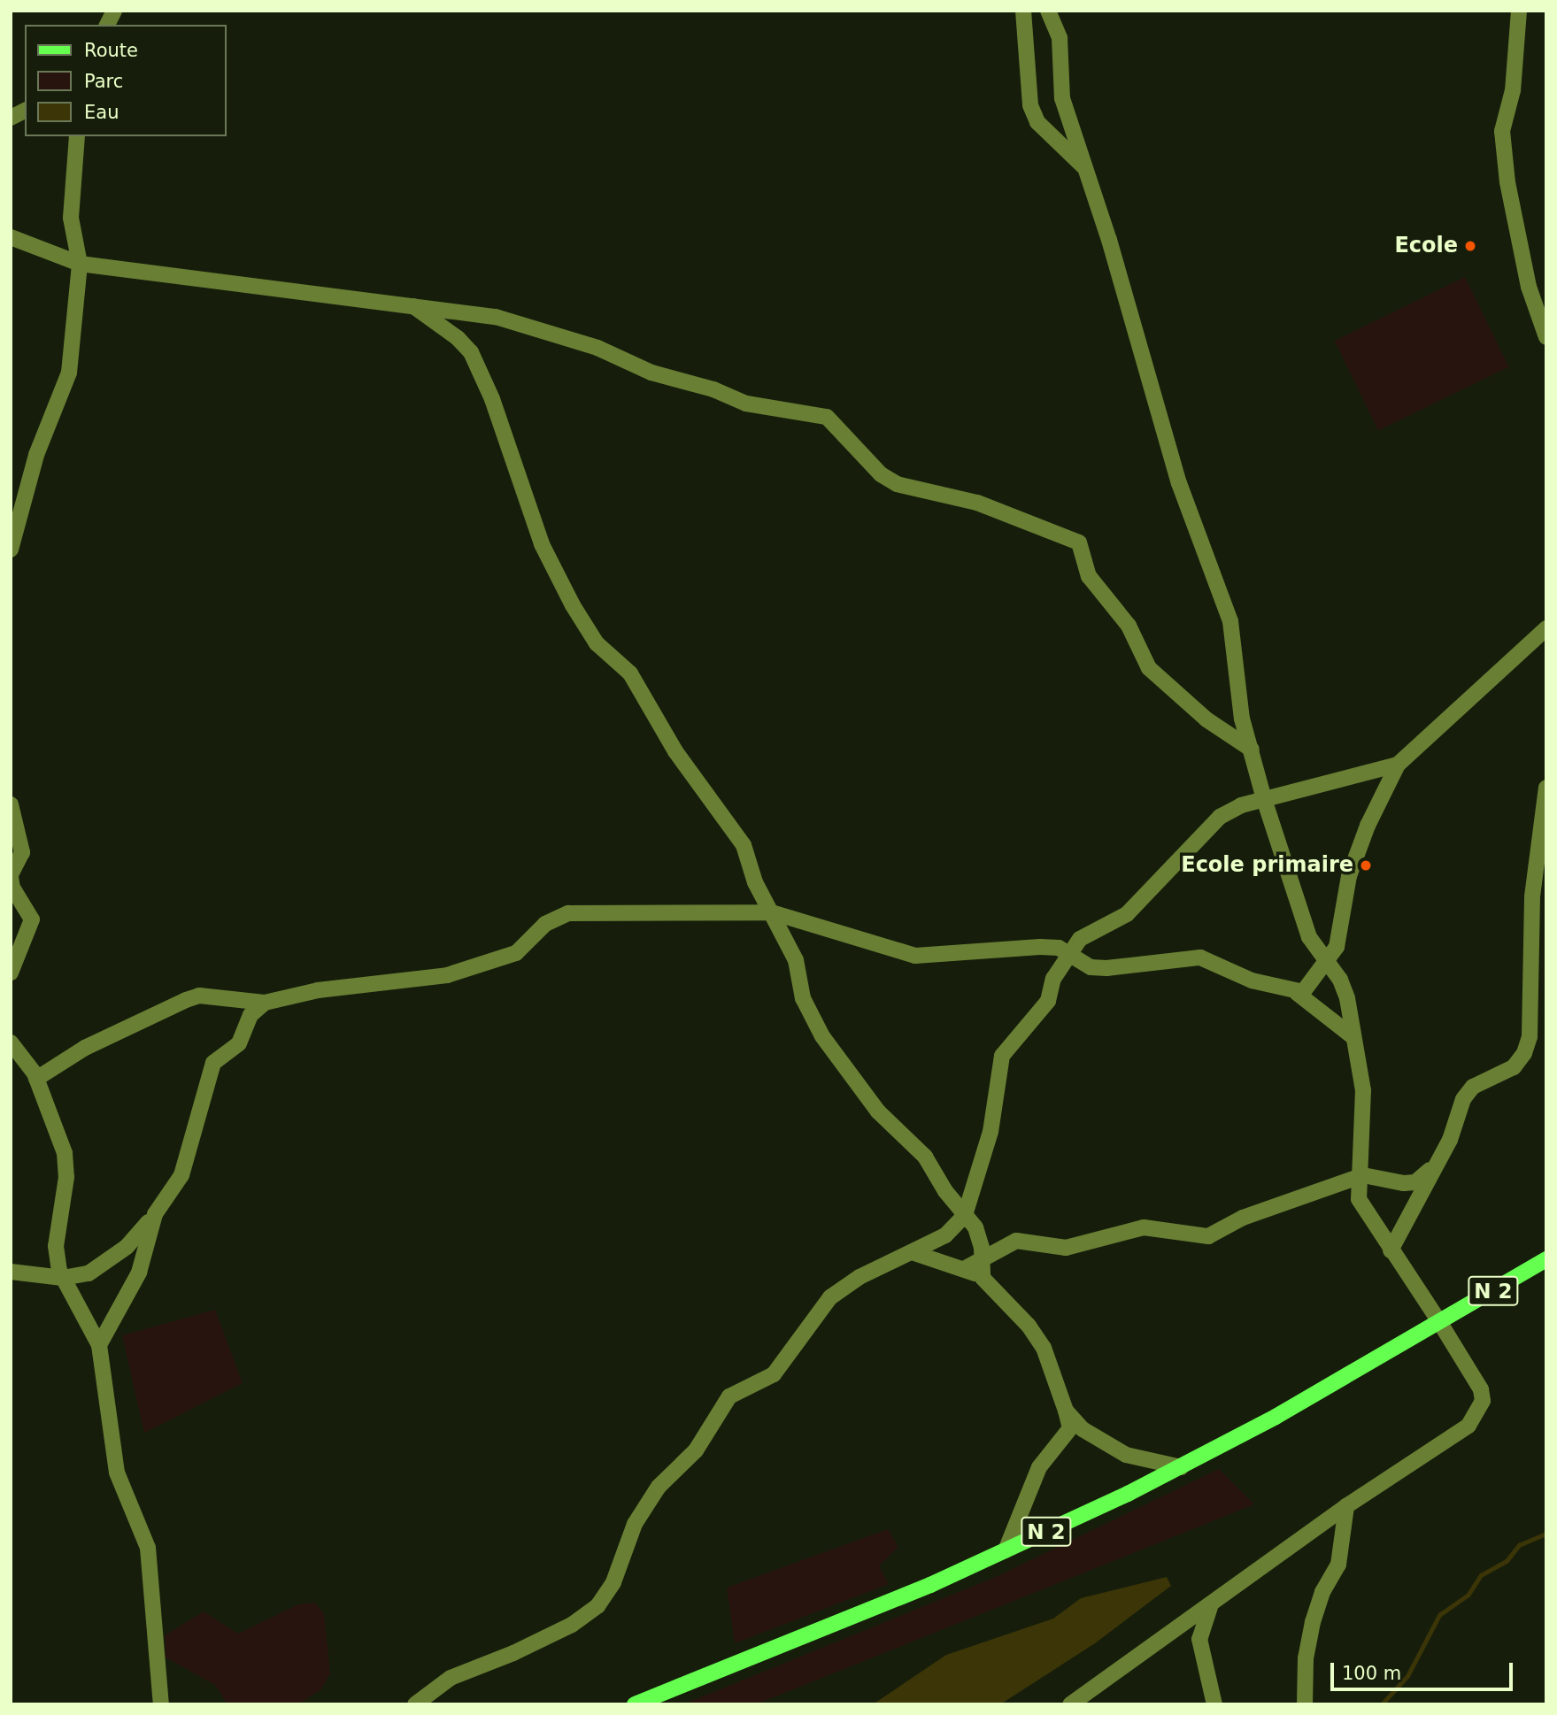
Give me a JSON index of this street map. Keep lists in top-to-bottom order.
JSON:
{
  "streets": {
    "main road": ["N 2"]
  },
  "places": ["Ecole", "Ecole primaire"],
  "legend": ["Route", "Parc", "Eau"],
  "scale_bar": "100 m"
}
